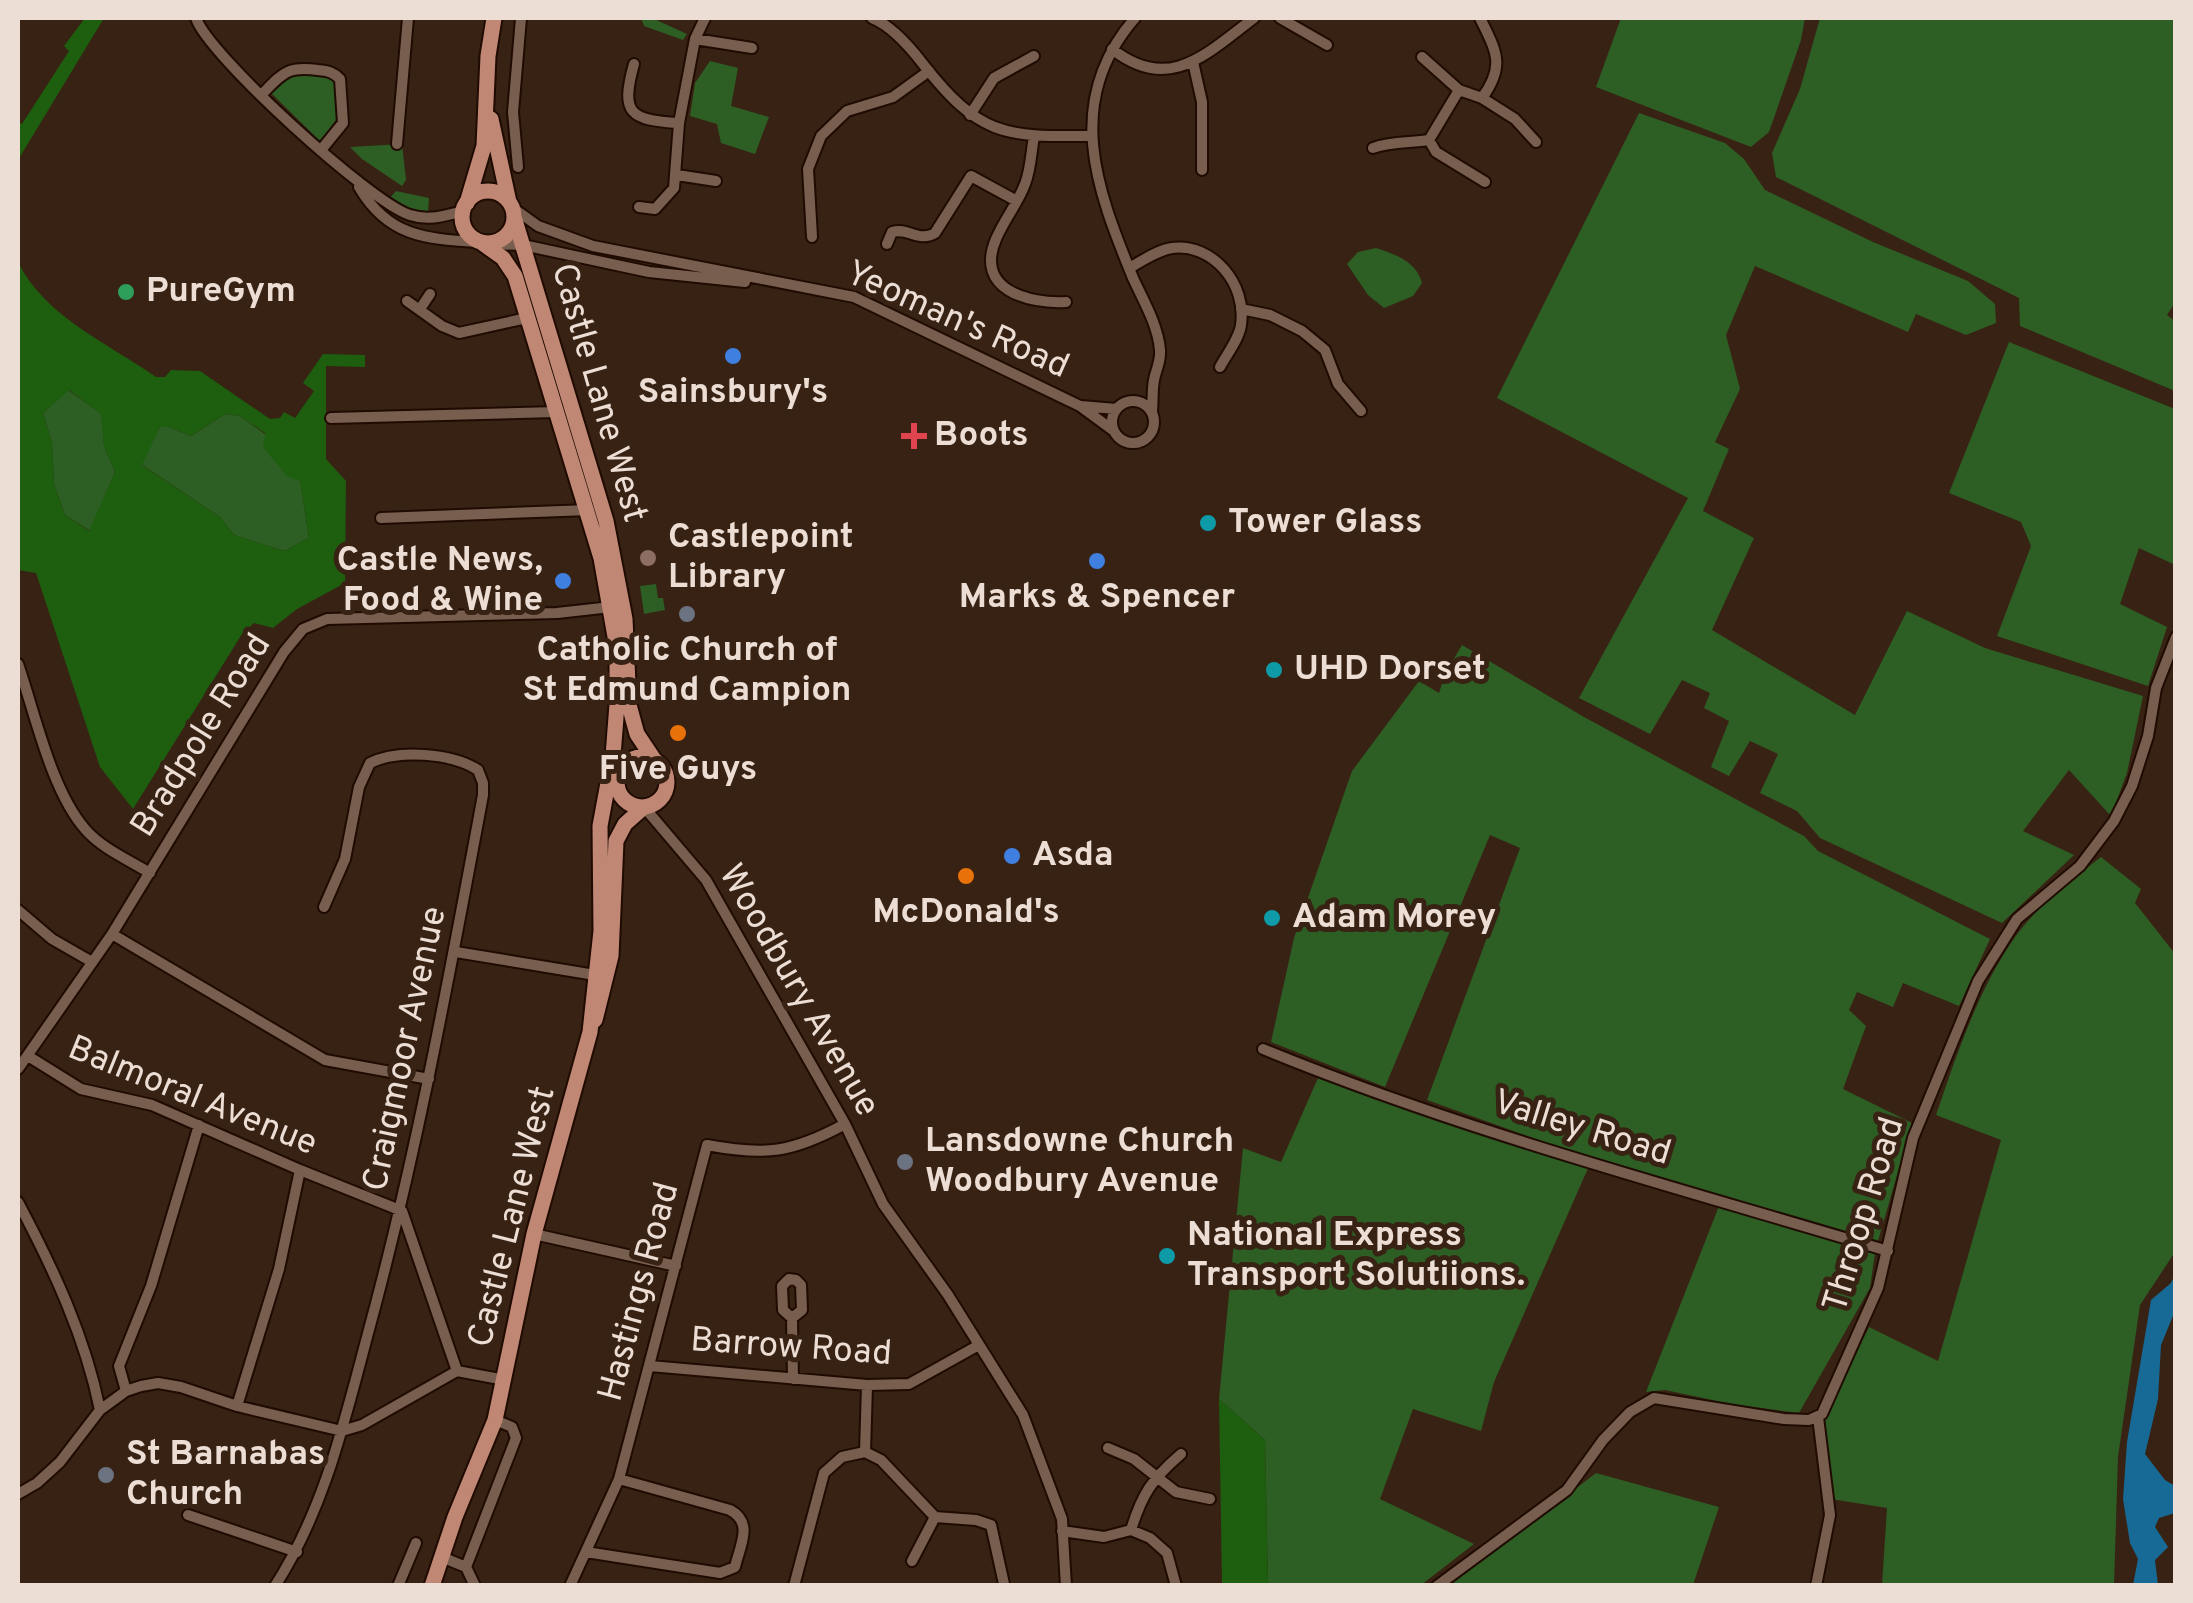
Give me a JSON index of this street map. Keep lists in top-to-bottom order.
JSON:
{
  "streets": {
    "main road": ["Castle Lane West"],
    "street": [
      "Yeoman's Road",
      "Bradpole Road",
      "Woodbury Avenue",
      "Craigmoor Avenue",
      "Balmoral Avenue",
      "Valley Road",
      "Throop Road",
      "Hastings Road",
      "Barrow Road"
    ]
  },
  "crossings": [
    ["Yeoman's Road", "Castle Lane West"],
    ["Castle Lane West", "Bradpole Road"],
    ["Castle Lane West", "Woodbury Avenue"],
    ["Bradpole Road", "Balmoral Avenue"],
    ["Woodbury Avenue", "Hastings Road"],
    ["Woodbury Avenue", "Barrow Road"],
    ["Craigmoor Avenue", "Balmoral Avenue"],
    ["Valley Road", "Throop Road"],
    ["Hastings Road", "Barrow Road"]
  ],
  "places": {
    "other": [
      "PureGym",
      "Sainsbury's",
      "Tower Glass",
      "Castlepoint Library",
      "Marks & Spencer",
      "Castle News, Food & Wine",
      "Catholic Church of St Edmund Campion",
      "UHD Dorset",
      "Five Guys",
      "Asda",
      "McDonald's",
      "Adam Morey",
      "Lansdowne Church Woodbury Avenue",
      "National Express Transport Solutiions.",
      "St Barnabas Church"
    ],
    "health": ["Boots"]
  }
}
